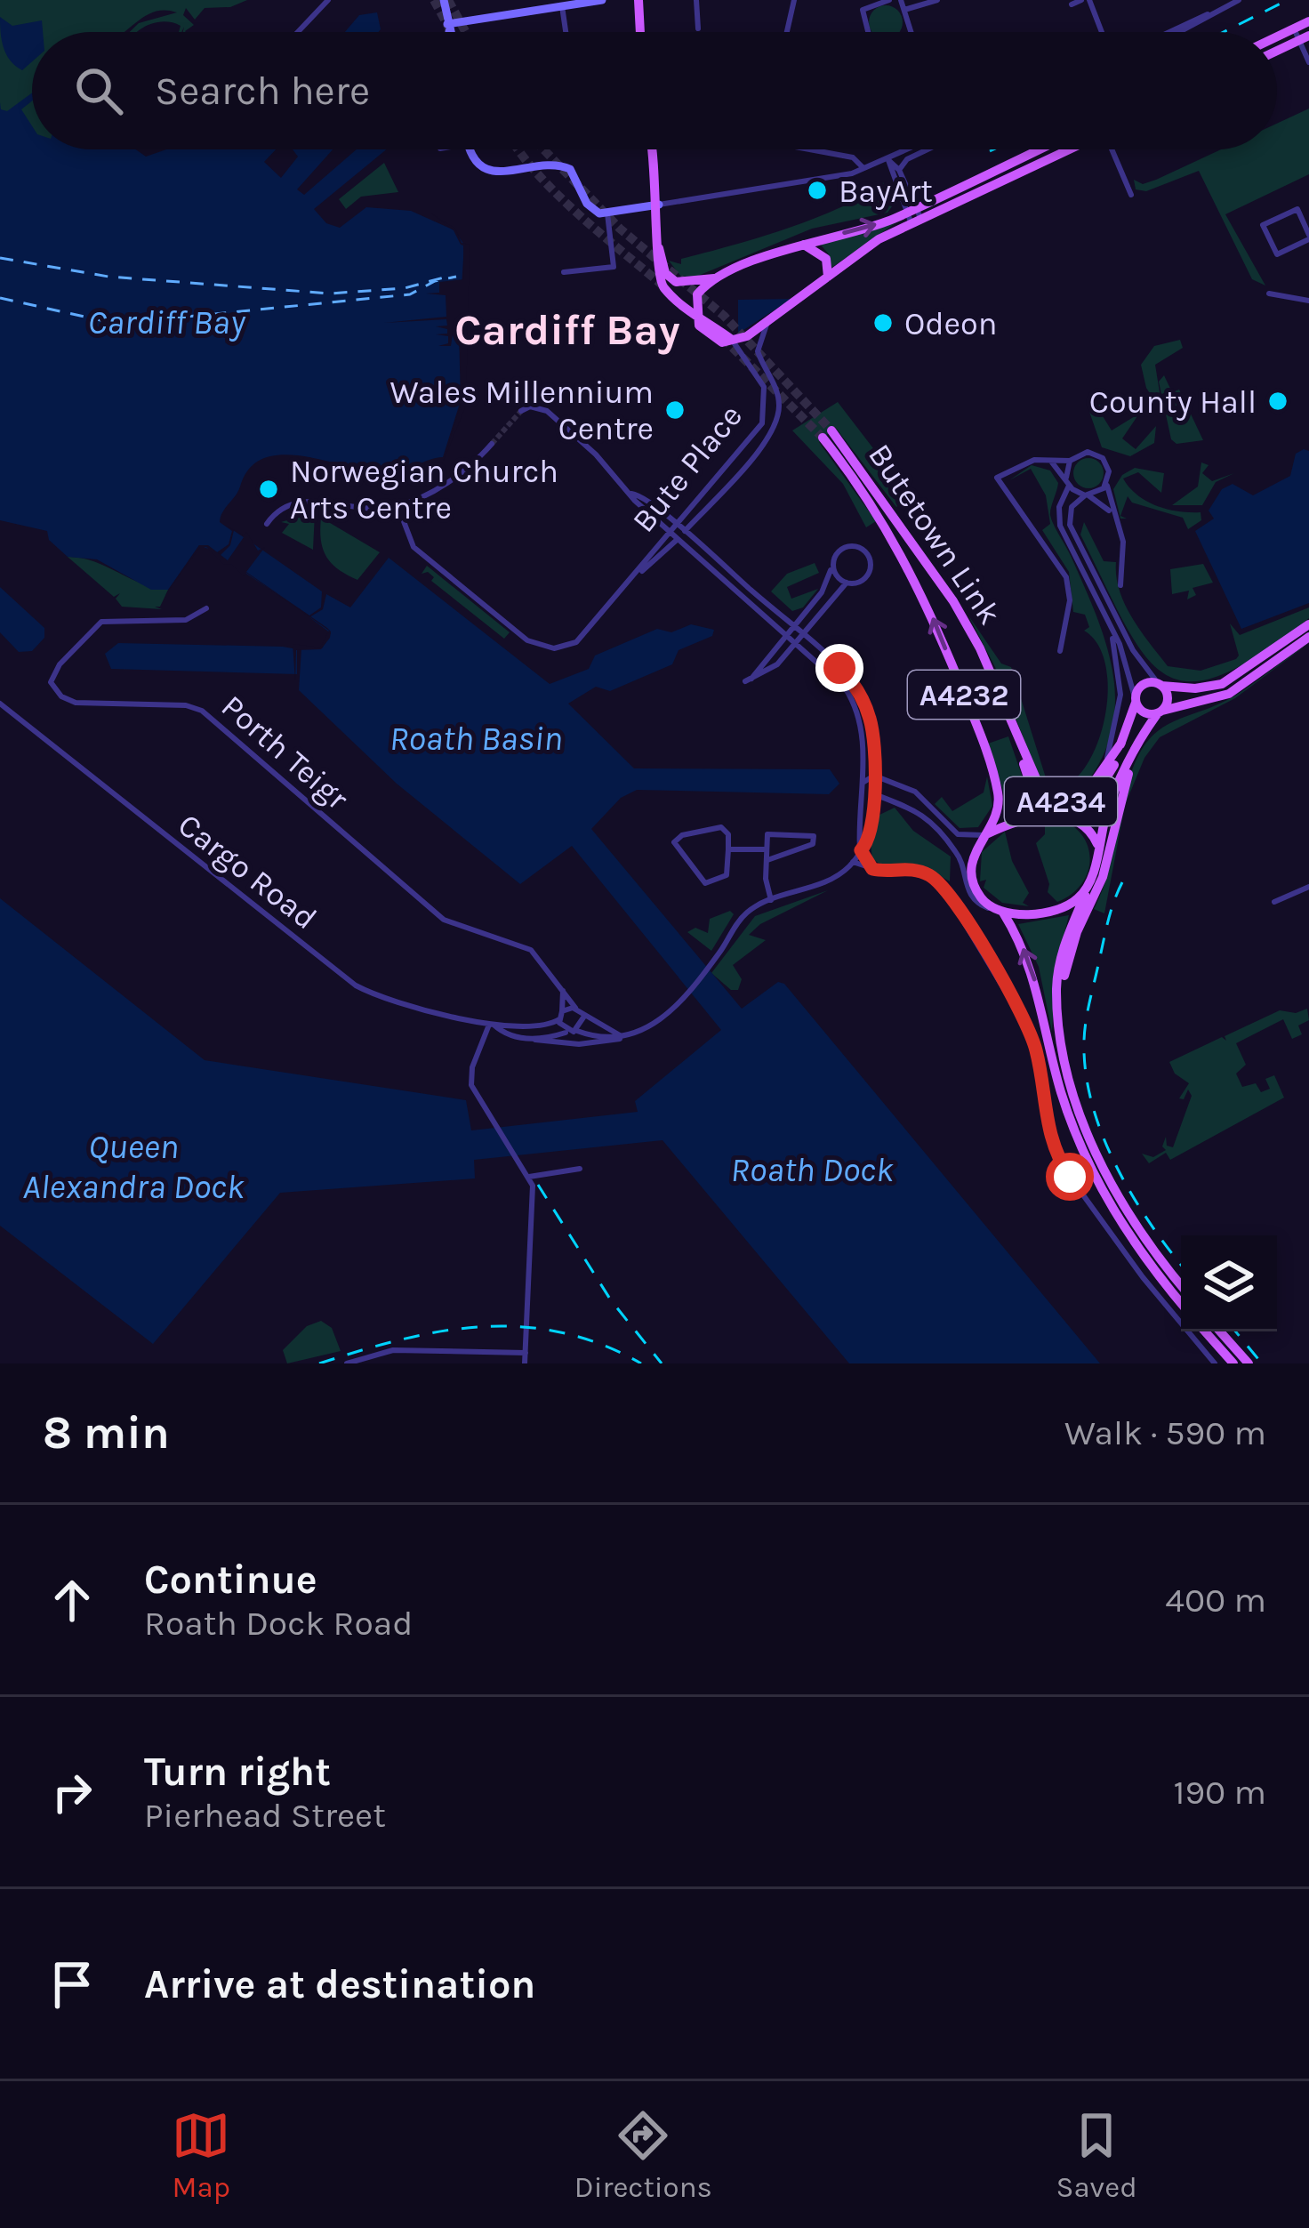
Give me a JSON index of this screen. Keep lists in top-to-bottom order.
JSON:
{
  "streets": {
    "main road": ["Butetown Link", "A4232", "A4234"],
    "street": ["Bute Place", "Porth Teigr", "Cargo Road"]
  },
  "crossings": [
    ["Butetown Link", "A4232"],
    ["Butetown Link", "A4234"],
    ["A4232", "A4234"]
  ],
  "districts": ["Cardiff Bay"],
  "water": [
    "Cardiff Bay",
    "Roath Basin",
    "Queen Alexandra Dock",
    "Roath Dock"
  ],
  "places": [
    "BayArt",
    "Odeon",
    "County Hall",
    "Wales Millennium Centre",
    "Norwegian Church Arts Centre"
  ],
  "page": {
    "search": "Search here",
    "heading": ["8 min", "Walk · 590 m"],
    "list": [
      ["Continue", "Roath Dock Road", "400 m"],
      ["Turn right", "Pierhead Street", "190 m"],
      "Arrive at destination"
    ],
    "nav": ["Map", "Directions", "Saved"]
  }
}
